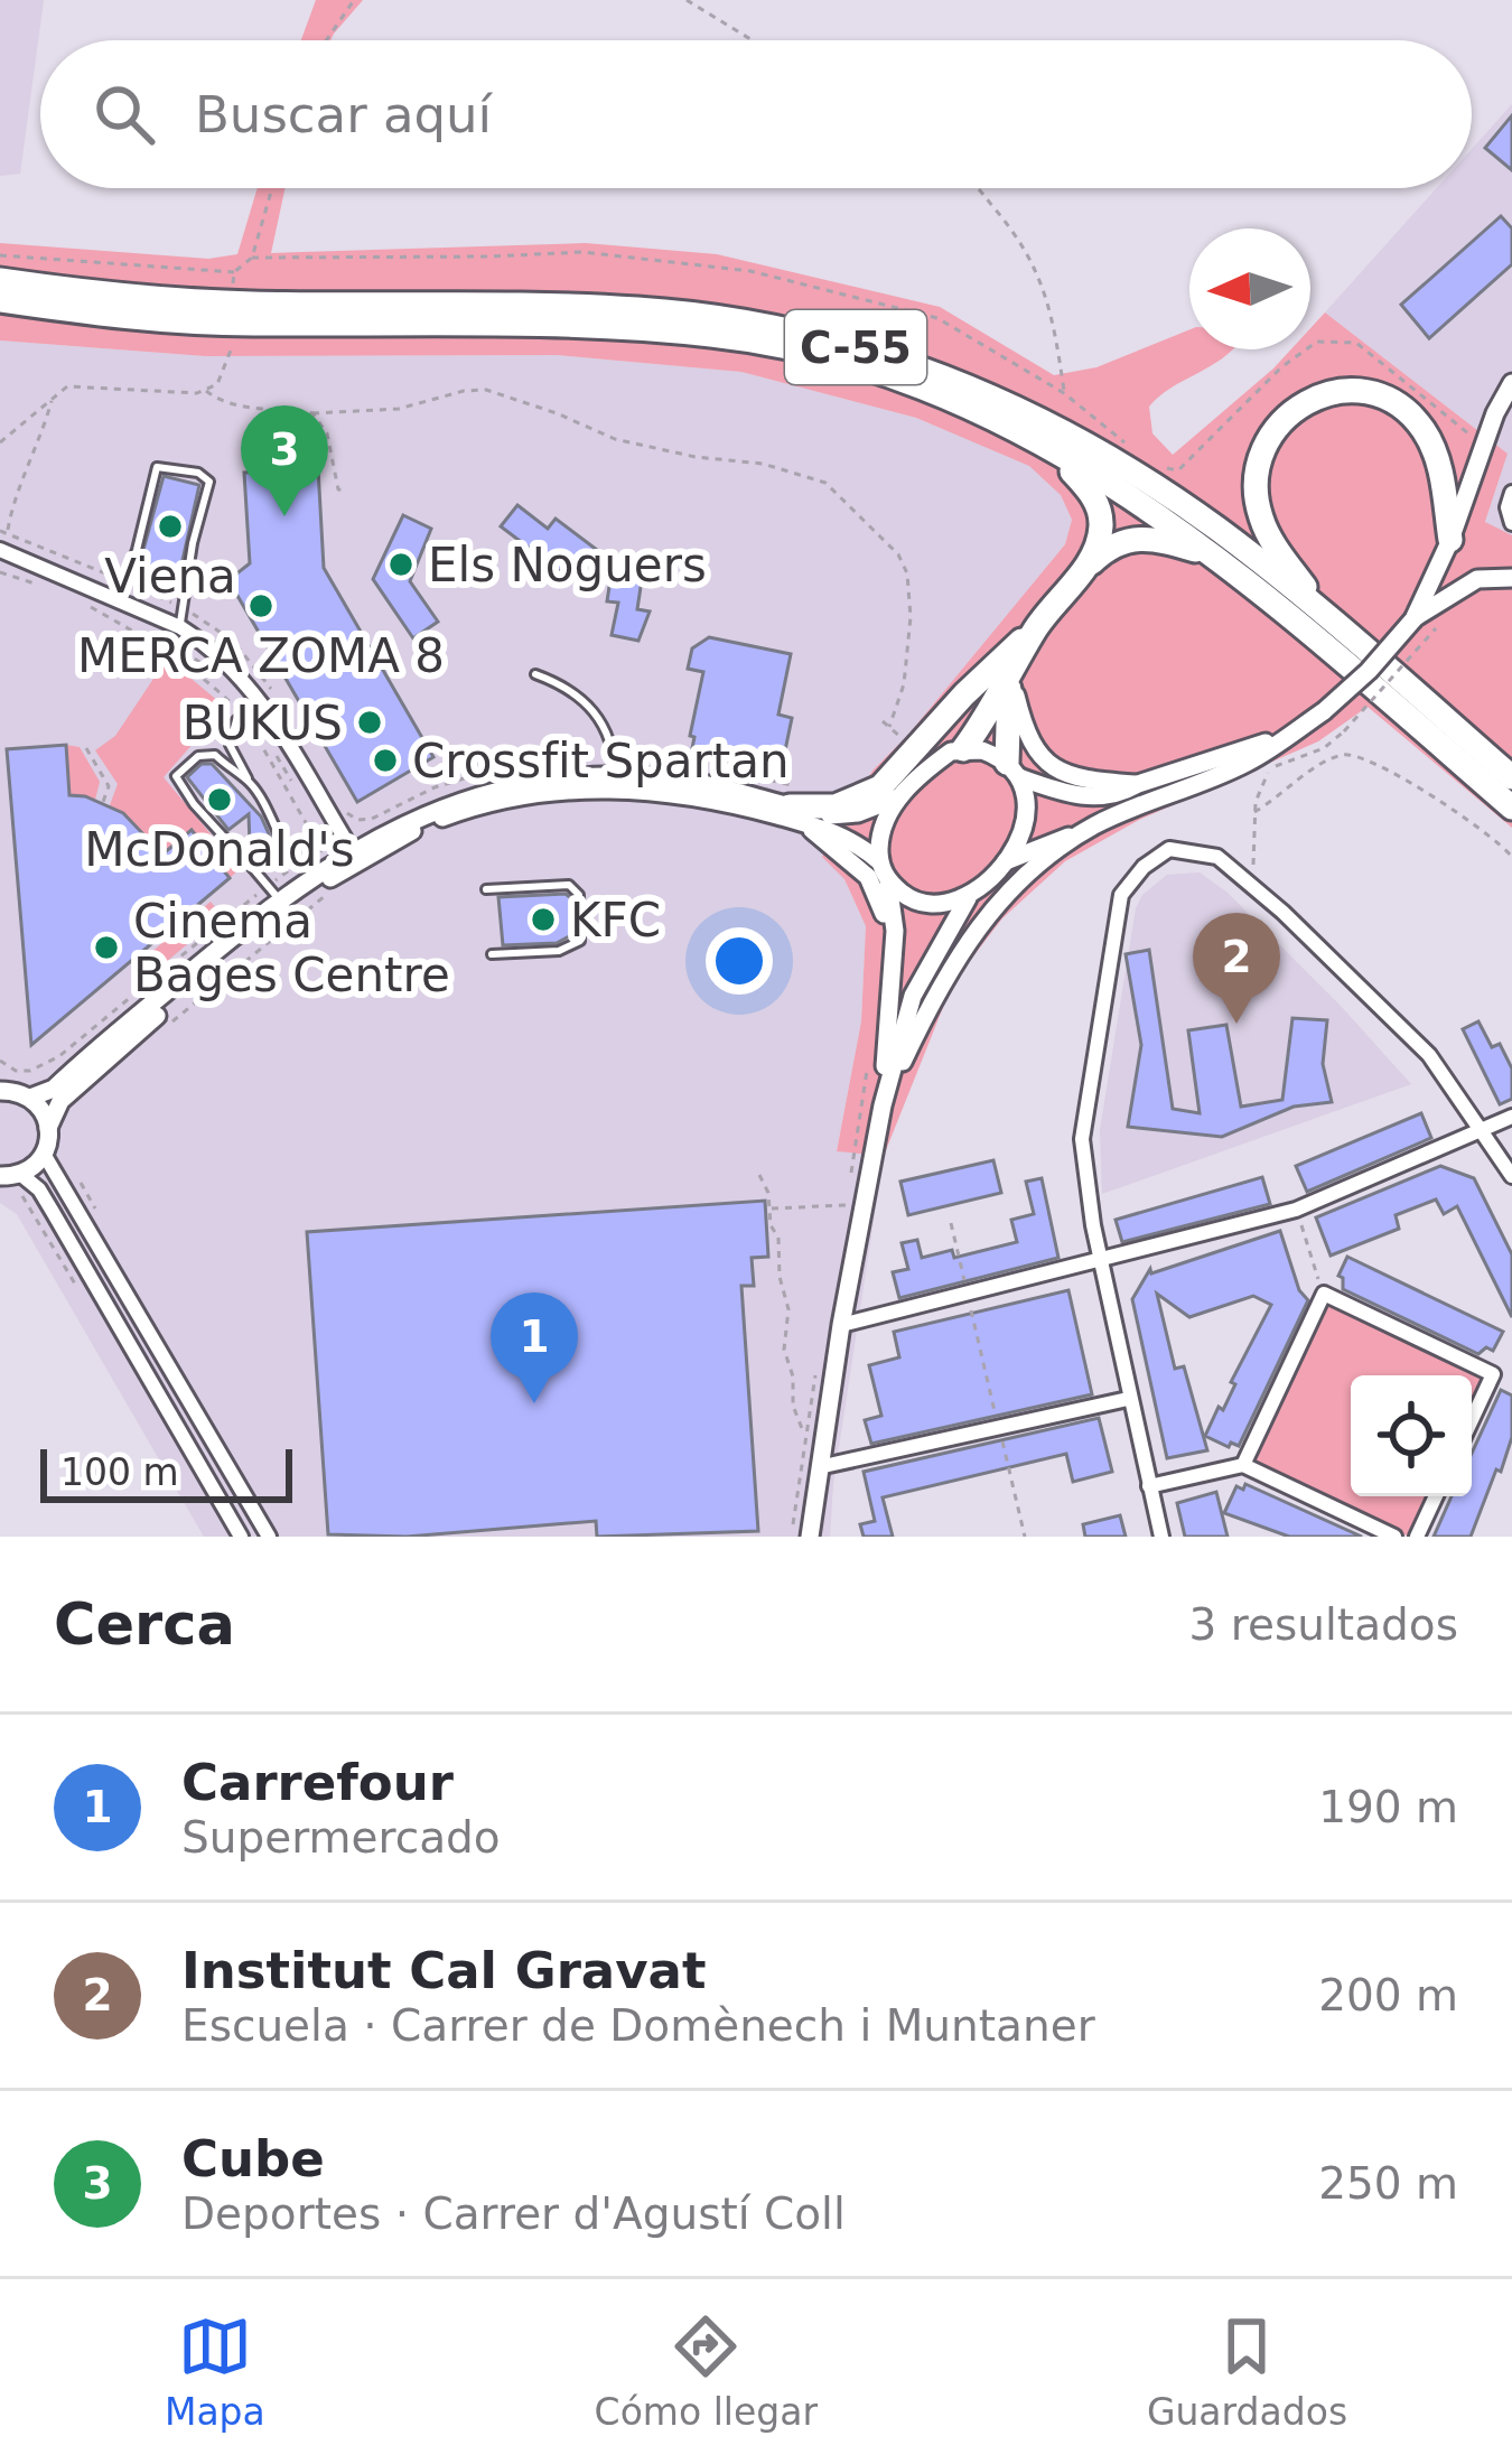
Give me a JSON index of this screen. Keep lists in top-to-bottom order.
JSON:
{
  "streets": {
    "highway": ["C-55"]
  },
  "places": [
    "Viena",
    "Els Noguers",
    "MERCA ZOMA 8",
    "BUKUS",
    "Crossfit Spartan",
    "McDonald's",
    "KFC",
    "Cinema Bages Centre"
  ],
  "scale_bar": "100 m",
  "north": "left",
  "page": {
    "search": "Buscar aquí",
    "pins": ["3", "2", "1"],
    "scale": "100 m",
    "heading": ["Cerca", "3 resultados"],
    "list": [
      {
        "mark": "1",
        "name": "Carrefour",
        "note": "Supermercado",
        "value": "190 m"
      },
      {
        "mark": "2",
        "name": "Institut Cal Gravat",
        "note": "Escuela · Carrer de Domènech i Muntaner",
        "value": "200 m"
      },
      {
        "mark": "3",
        "name": "Cube",
        "note": "Deportes · Carrer d'Agustí Coll",
        "value": "250 m"
      }
    ],
    "nav": ["Mapa", "Cómo llegar", "Guardados"]
  }
}
